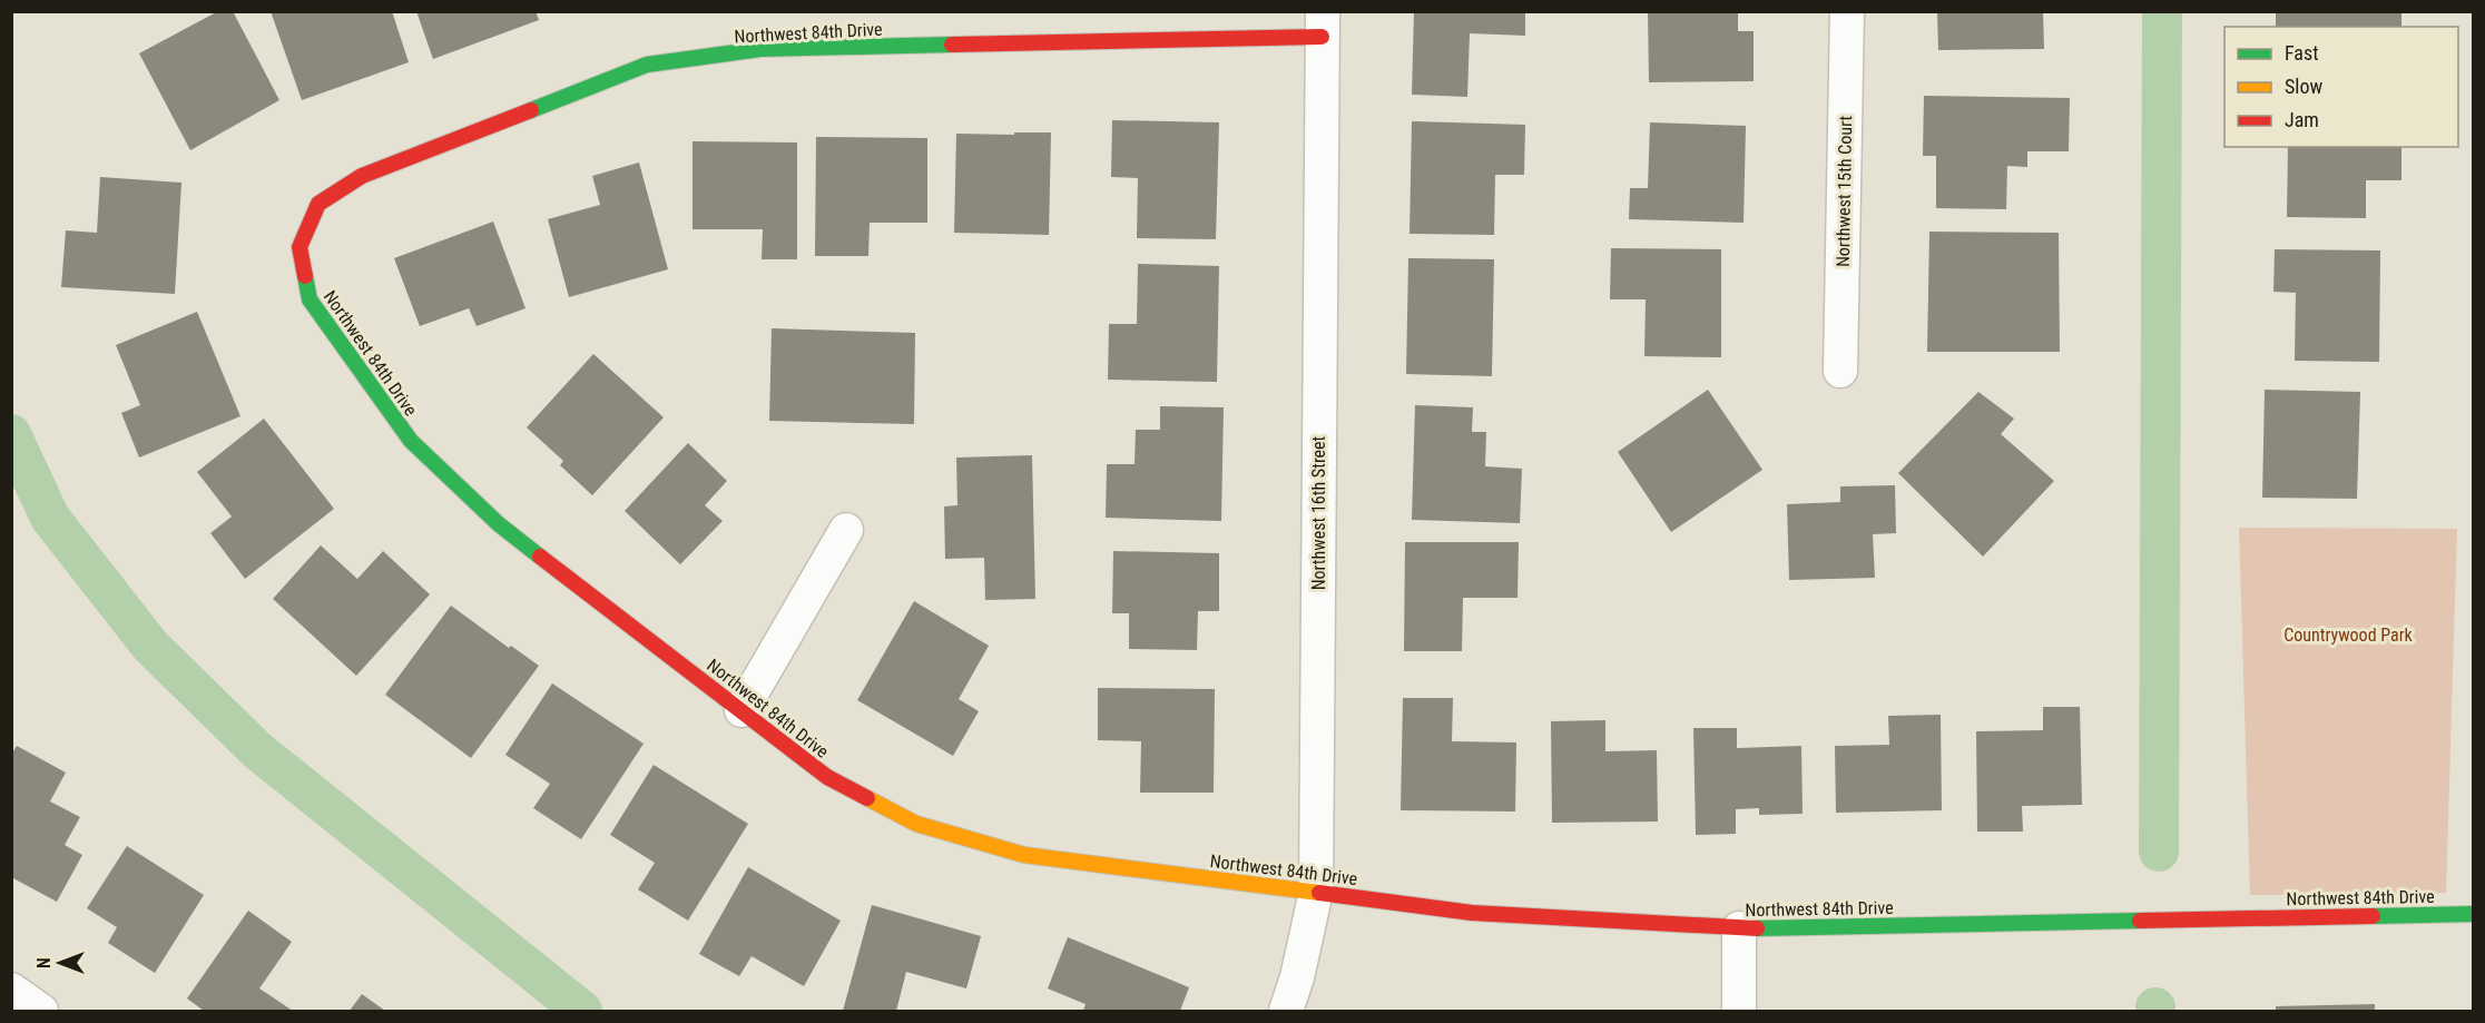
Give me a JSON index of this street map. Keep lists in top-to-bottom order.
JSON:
{
  "streets": {
    "street": ["Northwest 84th Drive", "Northwest 15th Court", "Northwest 16th Street"]
  },
  "crossings": [
    ["Northwest 84th Drive", "Northwest 16th Street"]
  ],
  "parks": ["Countrywood Park"],
  "legend": ["Fast", "Slow", "Jam"],
  "north": "left"
}
